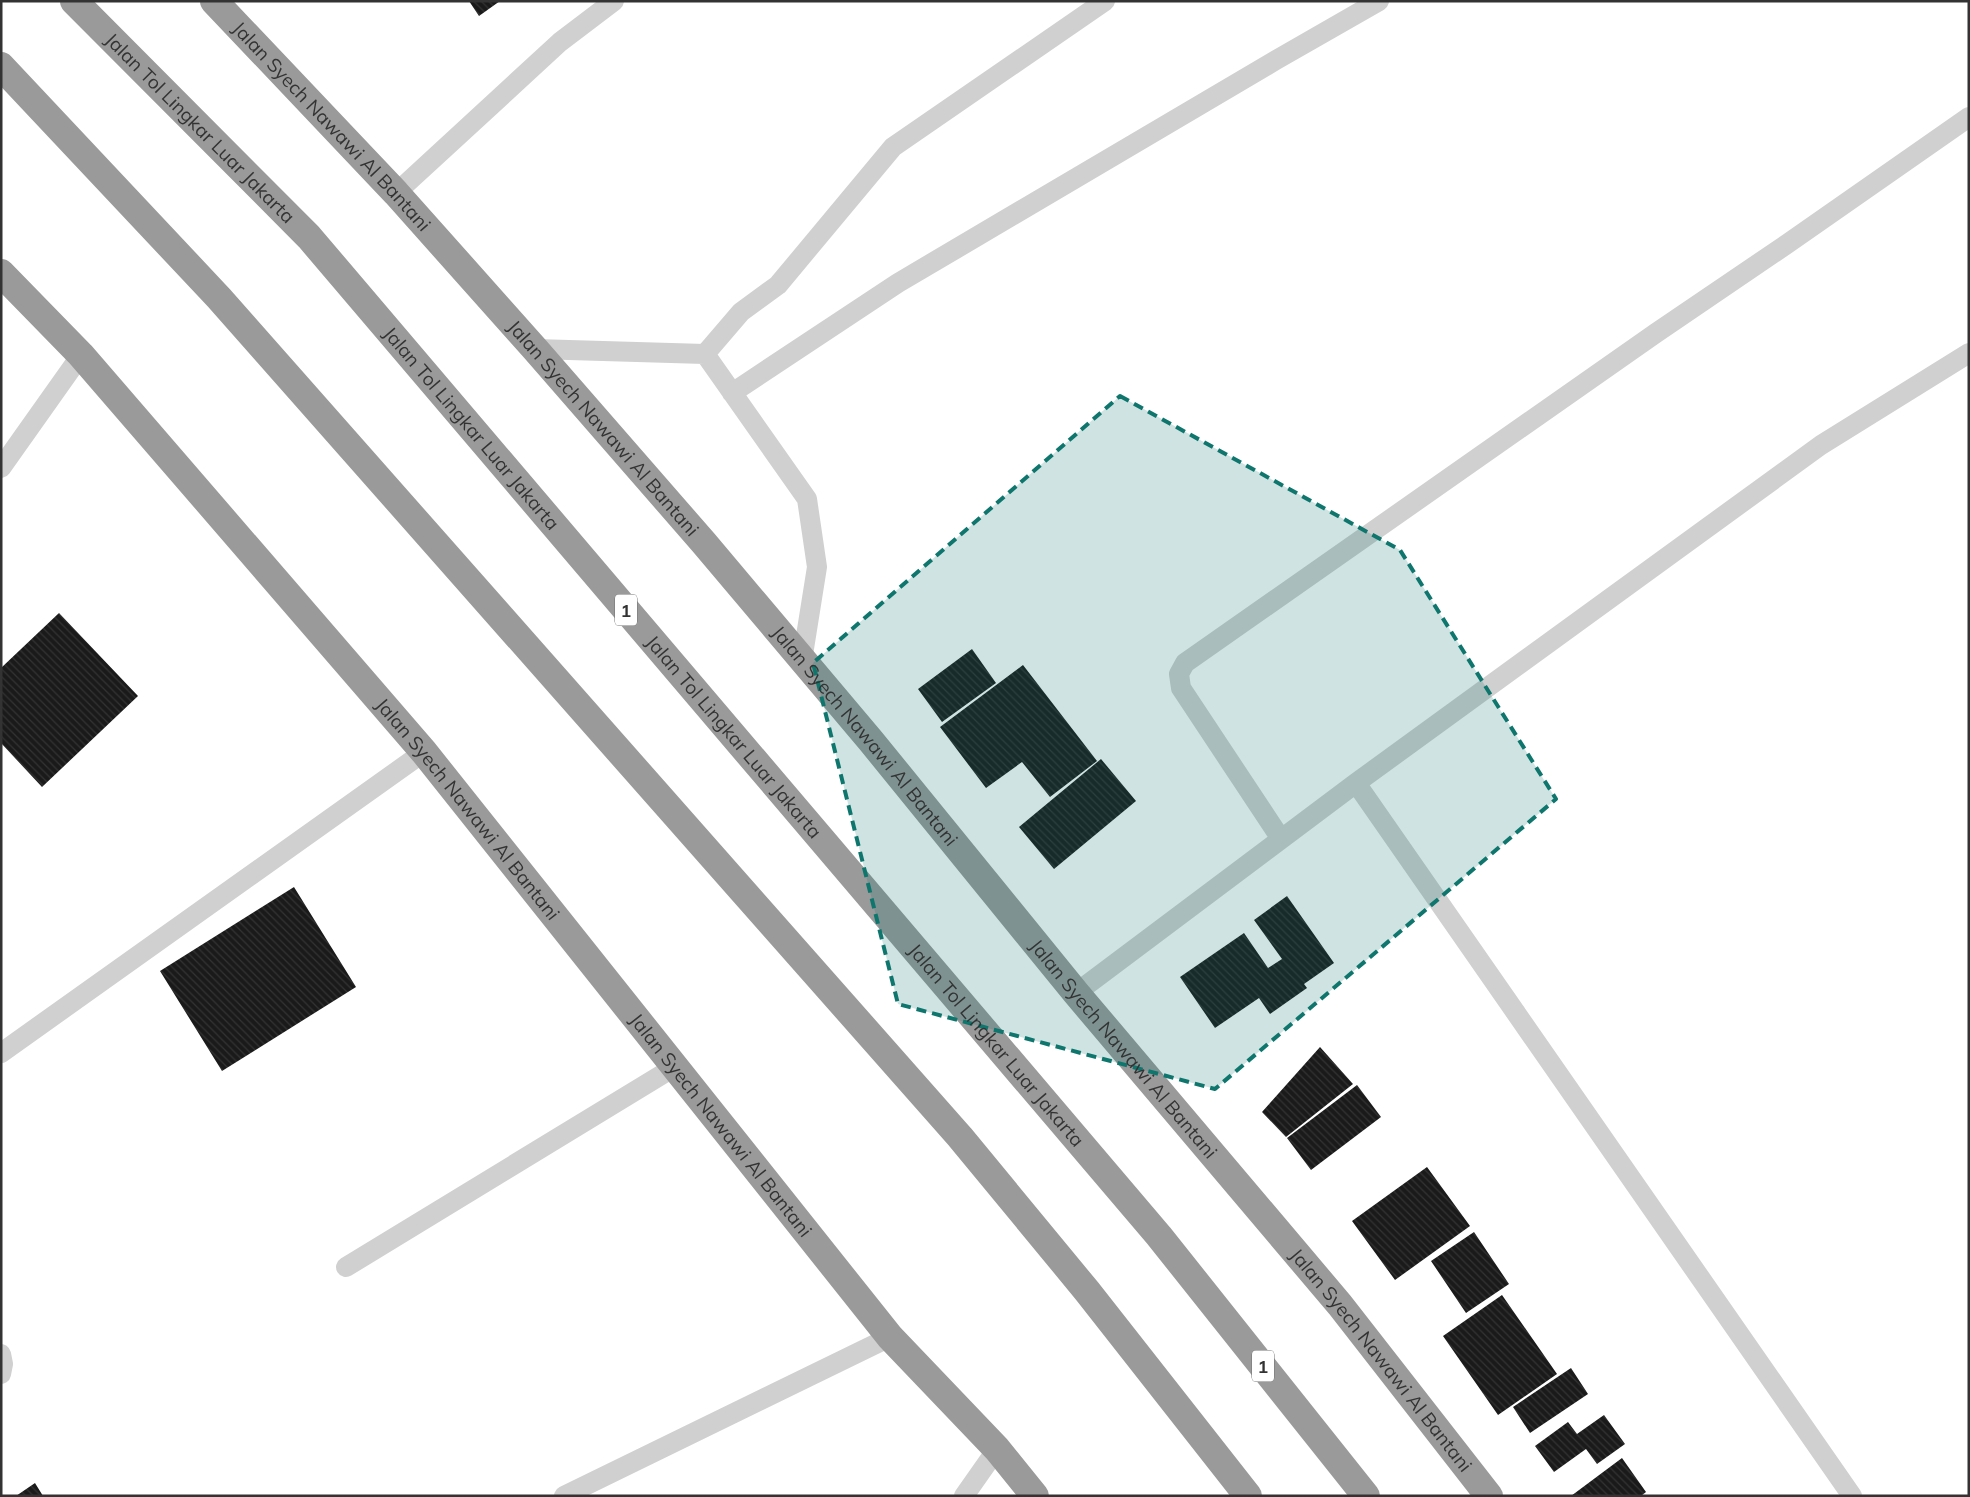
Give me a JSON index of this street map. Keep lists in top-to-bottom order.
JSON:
{
  "streets": {
    "highway": ["Jalan Syech Nawawi Al Bantani", "Jalan Tol Lingkar Luar Jakarta", "1"]
  }
}
